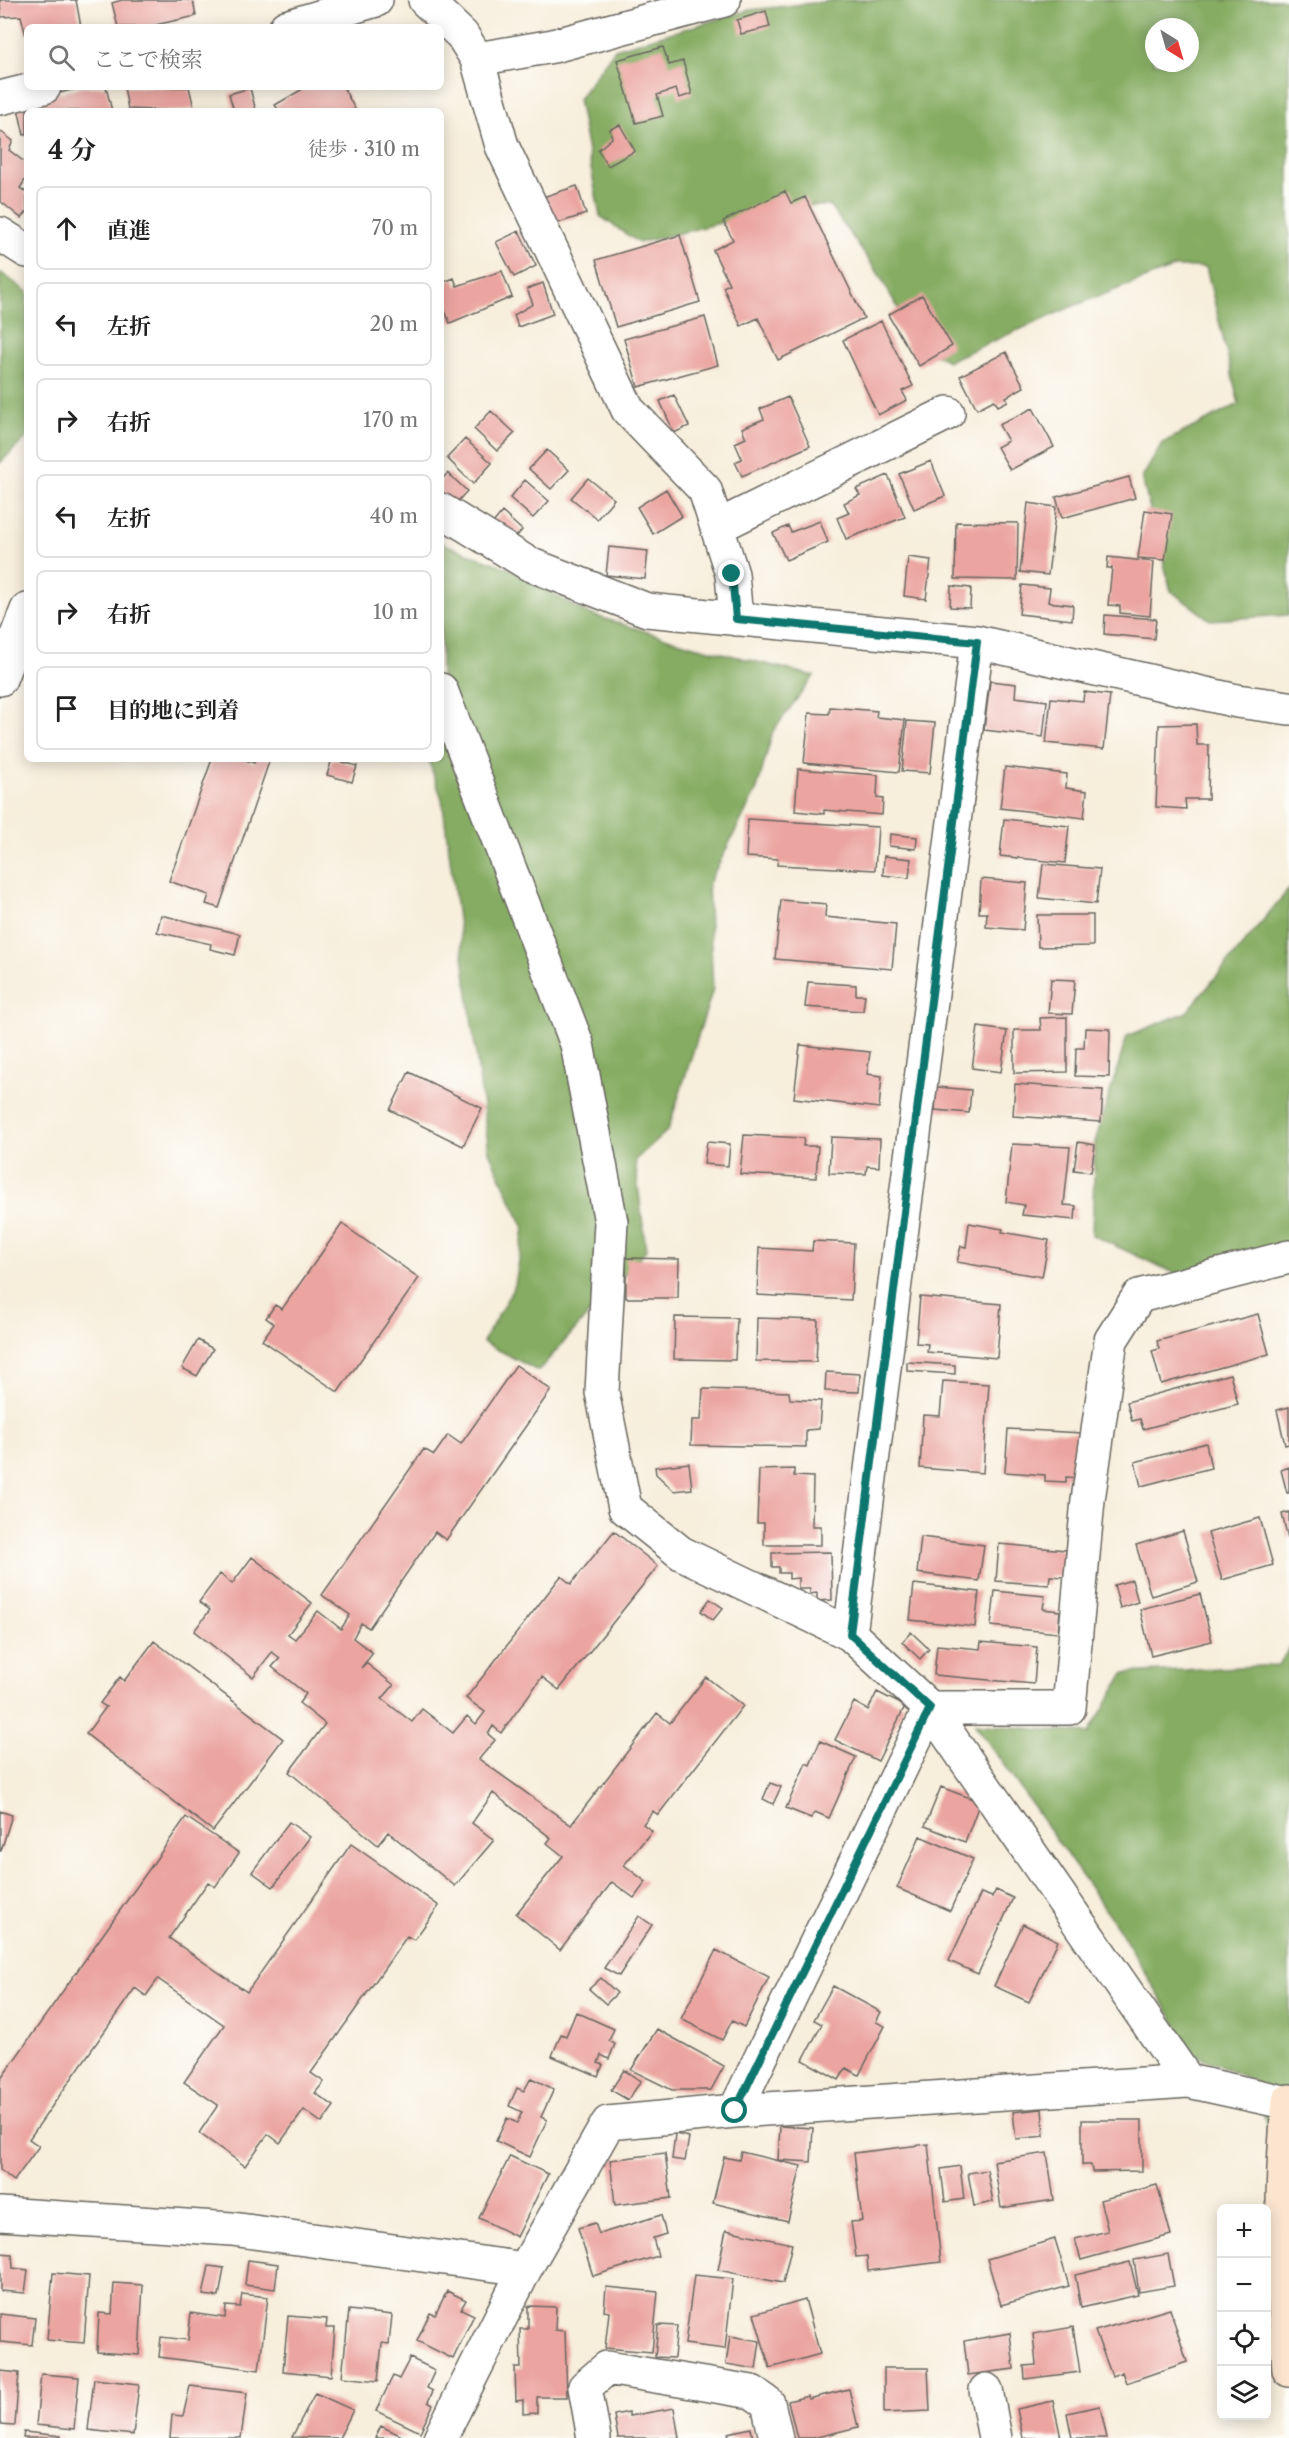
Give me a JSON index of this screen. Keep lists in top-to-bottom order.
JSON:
{
  "north": "bottom right",
  "page": {
    "search": "ここで検索",
    "heading": ["4 分", "徒歩 · 310 m"],
    "list": [
      ["直進", "70 m"],
      ["左折", "20 m"],
      ["右折", "170 m"],
      ["左折", "40 m"],
      ["右折", "10 m"],
      "目的地に到着"
    ],
    "map_buttons": ["+", "−"]
  }
}
